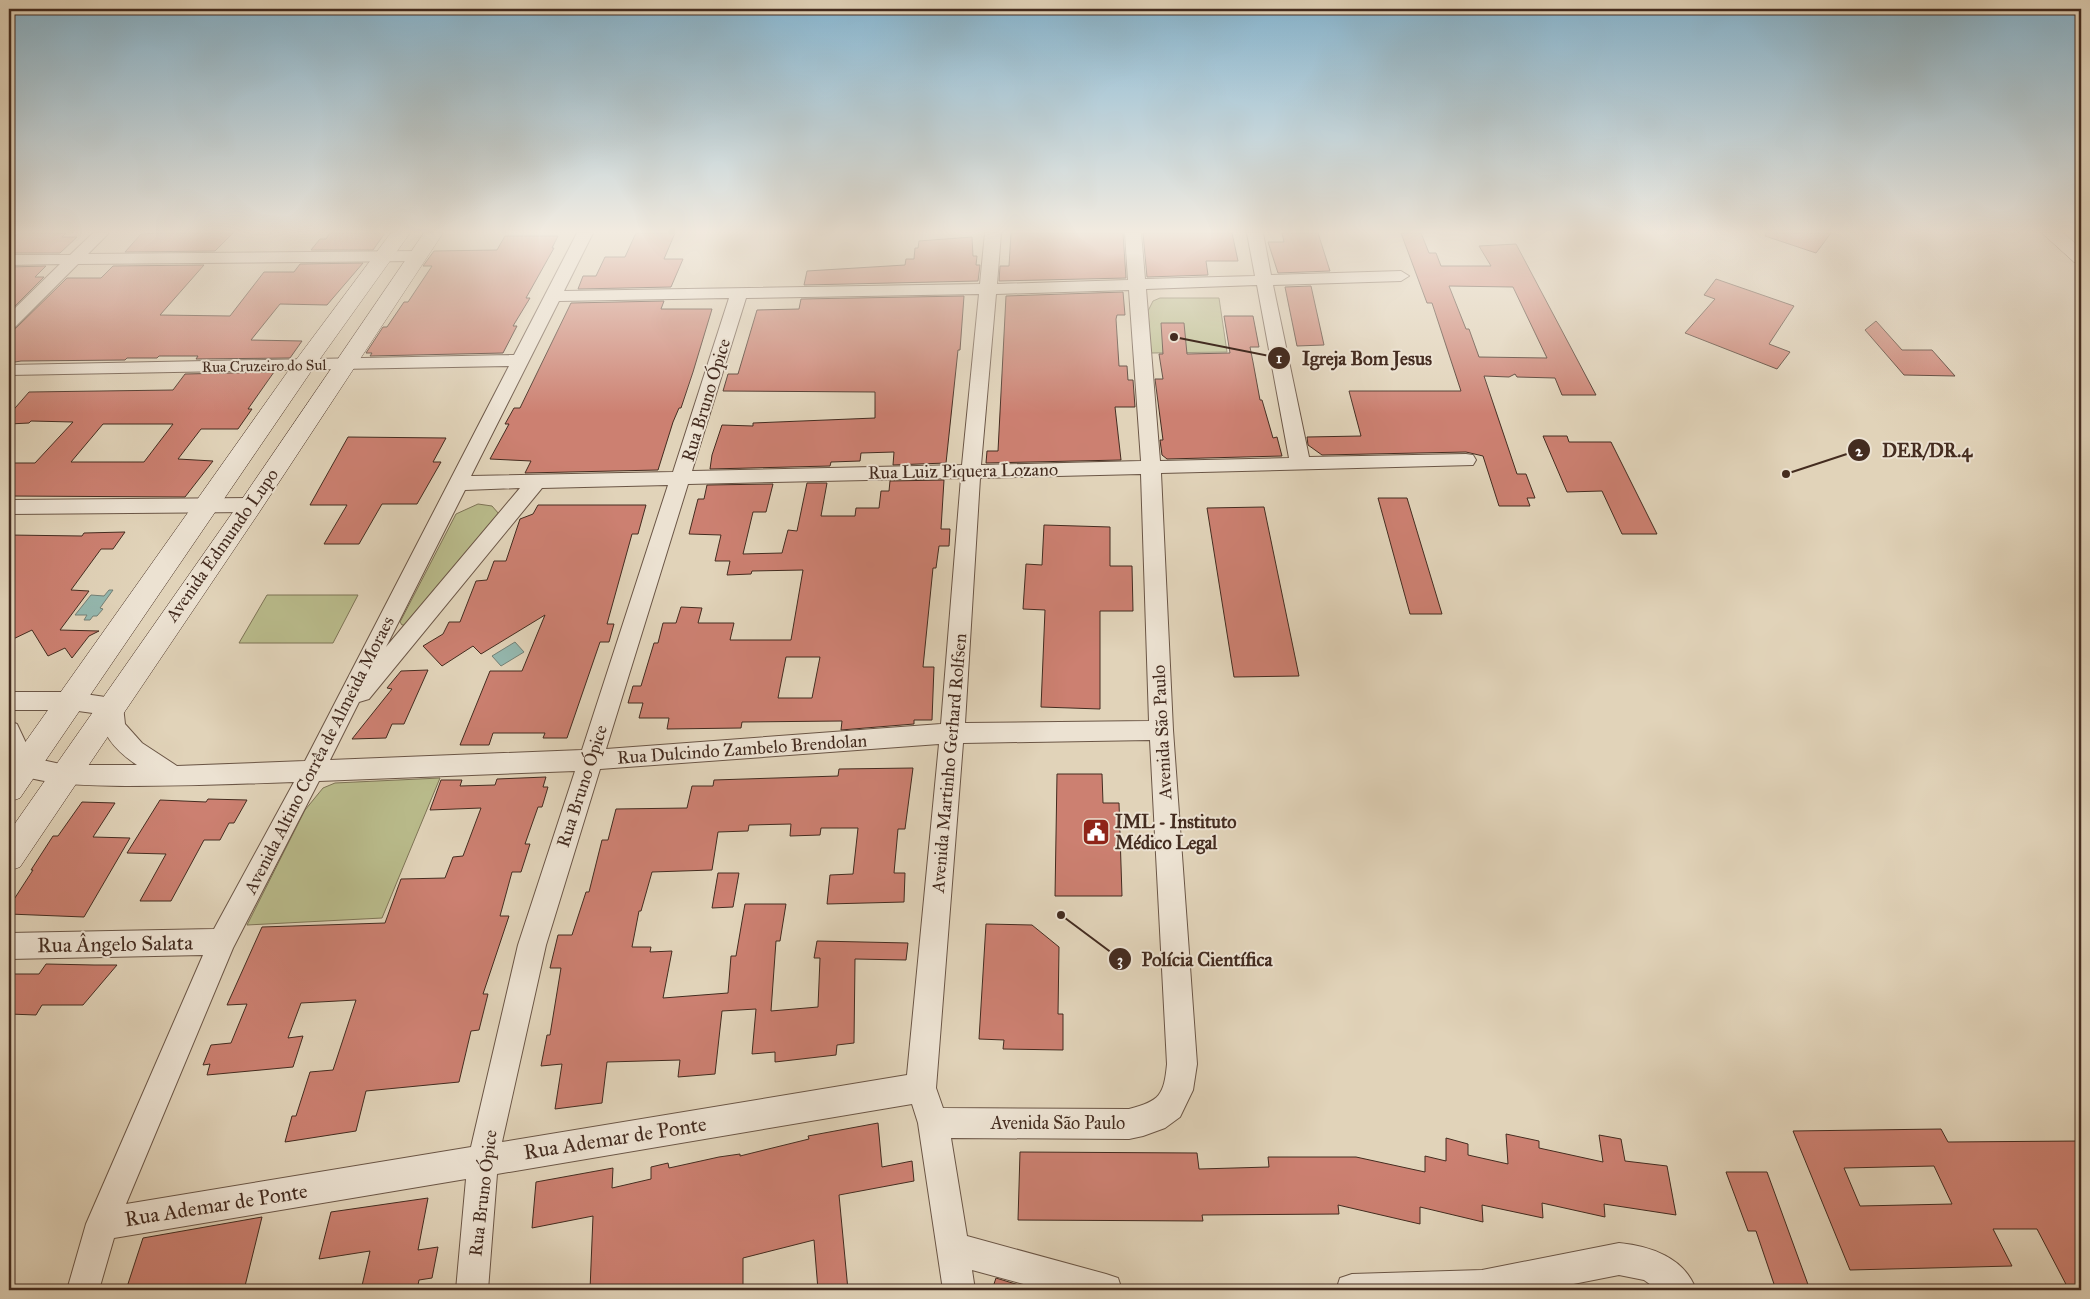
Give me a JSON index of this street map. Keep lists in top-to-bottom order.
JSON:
{
  "streets": {
    "street": [
      "Rua Cruzeiro do Sul",
      "Rua Bruno Ópice",
      "Rua Luiz Piquera Lozano",
      "Avenida Edmundo Lupo",
      "Avenida São Paulo",
      "Rua Dulcindo Zambelo Brendolan",
      "Avenida Altino Corrêa de Almeida Moraes",
      "Avenida Martinho Gerhard Rolfsen",
      "Rua Ângelo Salata",
      "Rua Ademar de Ponte"
    ]
  },
  "crossings": [
    ["Rua Cruzeiro do Sul", "Avenida Edmundo Lupo"],
    ["Rua Cruzeiro do Sul", "Avenida Altino Corrêa de Almeida Moraes"],
    ["Rua Bruno Ópice", "Rua Luiz Piquera Lozano"],
    ["Rua Bruno Ópice", "Rua Dulcindo Zambelo Brendolan"],
    ["Rua Bruno Ópice", "Rua Ademar de Ponte"],
    ["Rua Luiz Piquera Lozano", "Avenida São Paulo"],
    ["Rua Luiz Piquera Lozano", "Avenida Altino Corrêa de Almeida Moraes"],
    ["Rua Luiz Piquera Lozano", "Avenida Martinho Gerhard Rolfsen"],
    ["Avenida Edmundo Lupo", "Rua Dulcindo Zambelo Brendolan"],
    ["Avenida São Paulo", "Rua Dulcindo Zambelo Brendolan"],
    ["Avenida São Paulo", "Avenida Martinho Gerhard Rolfsen"],
    ["Rua Dulcindo Zambelo Brendolan", "Avenida Altino Corrêa de Almeida Moraes"],
    ["Rua Dulcindo Zambelo Brendolan", "Avenida Martinho Gerhard Rolfsen"],
    ["Avenida Altino Corrêa de Almeida Moraes", "Rua Ângelo Salata"],
    ["Avenida Altino Corrêa de Almeida Moraes", "Rua Ademar de Ponte"],
    ["Avenida Martinho Gerhard Rolfsen", "Rua Ademar de Ponte"]
  ],
  "places": {
    "other": ["Igreja Bom Jesus", "DER/DR.4", "Polícia Científica"],
    "public building": ["IML - Instituto Médico Legal"]
  }
}
